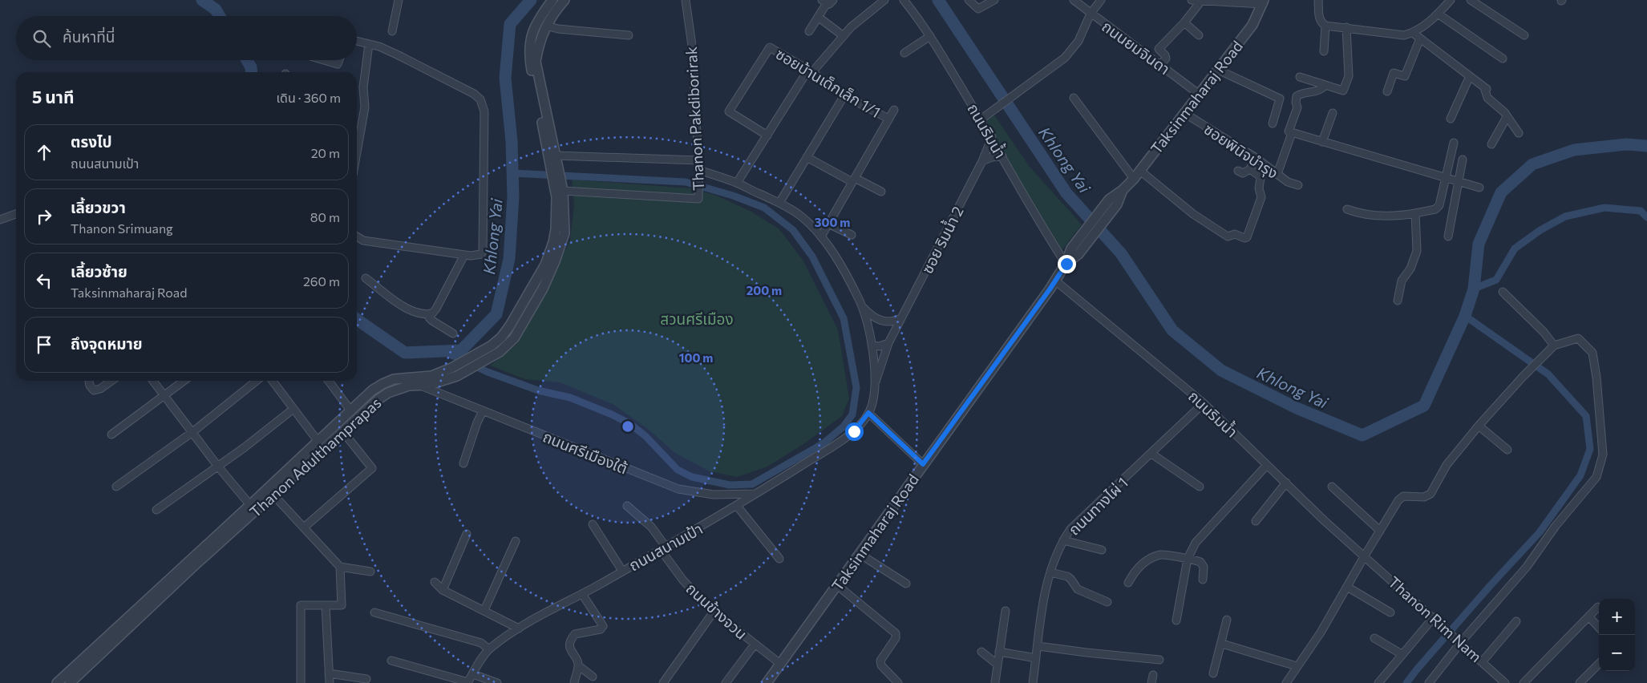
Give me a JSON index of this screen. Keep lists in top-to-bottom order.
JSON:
{
  "streets": {
    "street": [
      "ถนนยมจินดา",
      "ซอยบ้านเด็กเล็ก 1/1",
      "Taksinmaharaj Road",
      "Thanon Pakdiborirak",
      "ถนนริมน้ำ",
      "ซอยพินิจบำรุง",
      "ซอย ริมน้ำ 2",
      "ถนนศรีเมืองใต้",
      "Thanon Adulthamprapas",
      "ถนนทางไผ่ 1",
      "ถนนสนามเป้า",
      "ถนนข้างจวน",
      "Thanon Rim Nam"
    ]
  },
  "crossings": [
    ["ถนนยมจินดา", "Taksinmaharaj Road"],
    ["Taksinmaharaj Road", "ถนนริมน้ำ"],
    ["Taksinmaharaj Road", "ซอยพินิจบำรุง"],
    ["Taksinmaharaj Road", "ถนนข้างจวน"],
    ["Thanon Pakdiborirak", "Thanon Adulthamprapas"],
    ["ถนนริมน้ำ", "ซอย ริมน้ำ 2"],
    ["ถนนริมน้ำ", "ถนนทางไผ่ 1"],
    ["ถนนริมน้ำ", "Thanon Rim Nam"],
    ["ซอย ริมน้ำ 2", "ถนนสนามเป้า"],
    ["ถนนศรีเมืองใต้", "Thanon Adulthamprapas"],
    ["ถนนศรีเมืองใต้", "ถนนสนามเป้า"],
    ["ถนนสนามเป้า", "ถนนข้างจวน"]
  ],
  "water": ["Khlong Yai"],
  "parks": ["สวนศรีเมือง"],
  "page": {
    "search": "ค้นหาที่นี่",
    "heading": ["5 นาที", "เดิน · 360 m"],
    "list": [
      ["ตรงไป", "ถนนสนามเป้า", "20 m"],
      ["เลี้ยวขวา", "Thanon Srimuang", "80 m"],
      ["เลี้ยวซ้าย", "Taksinmaharaj Road", "260 m"],
      "ถึงจุดหมาย"
    ],
    "map_buttons": ["+", "−"]
  },
  "rings": ["300 m", "200 m", "100 m"]
}
